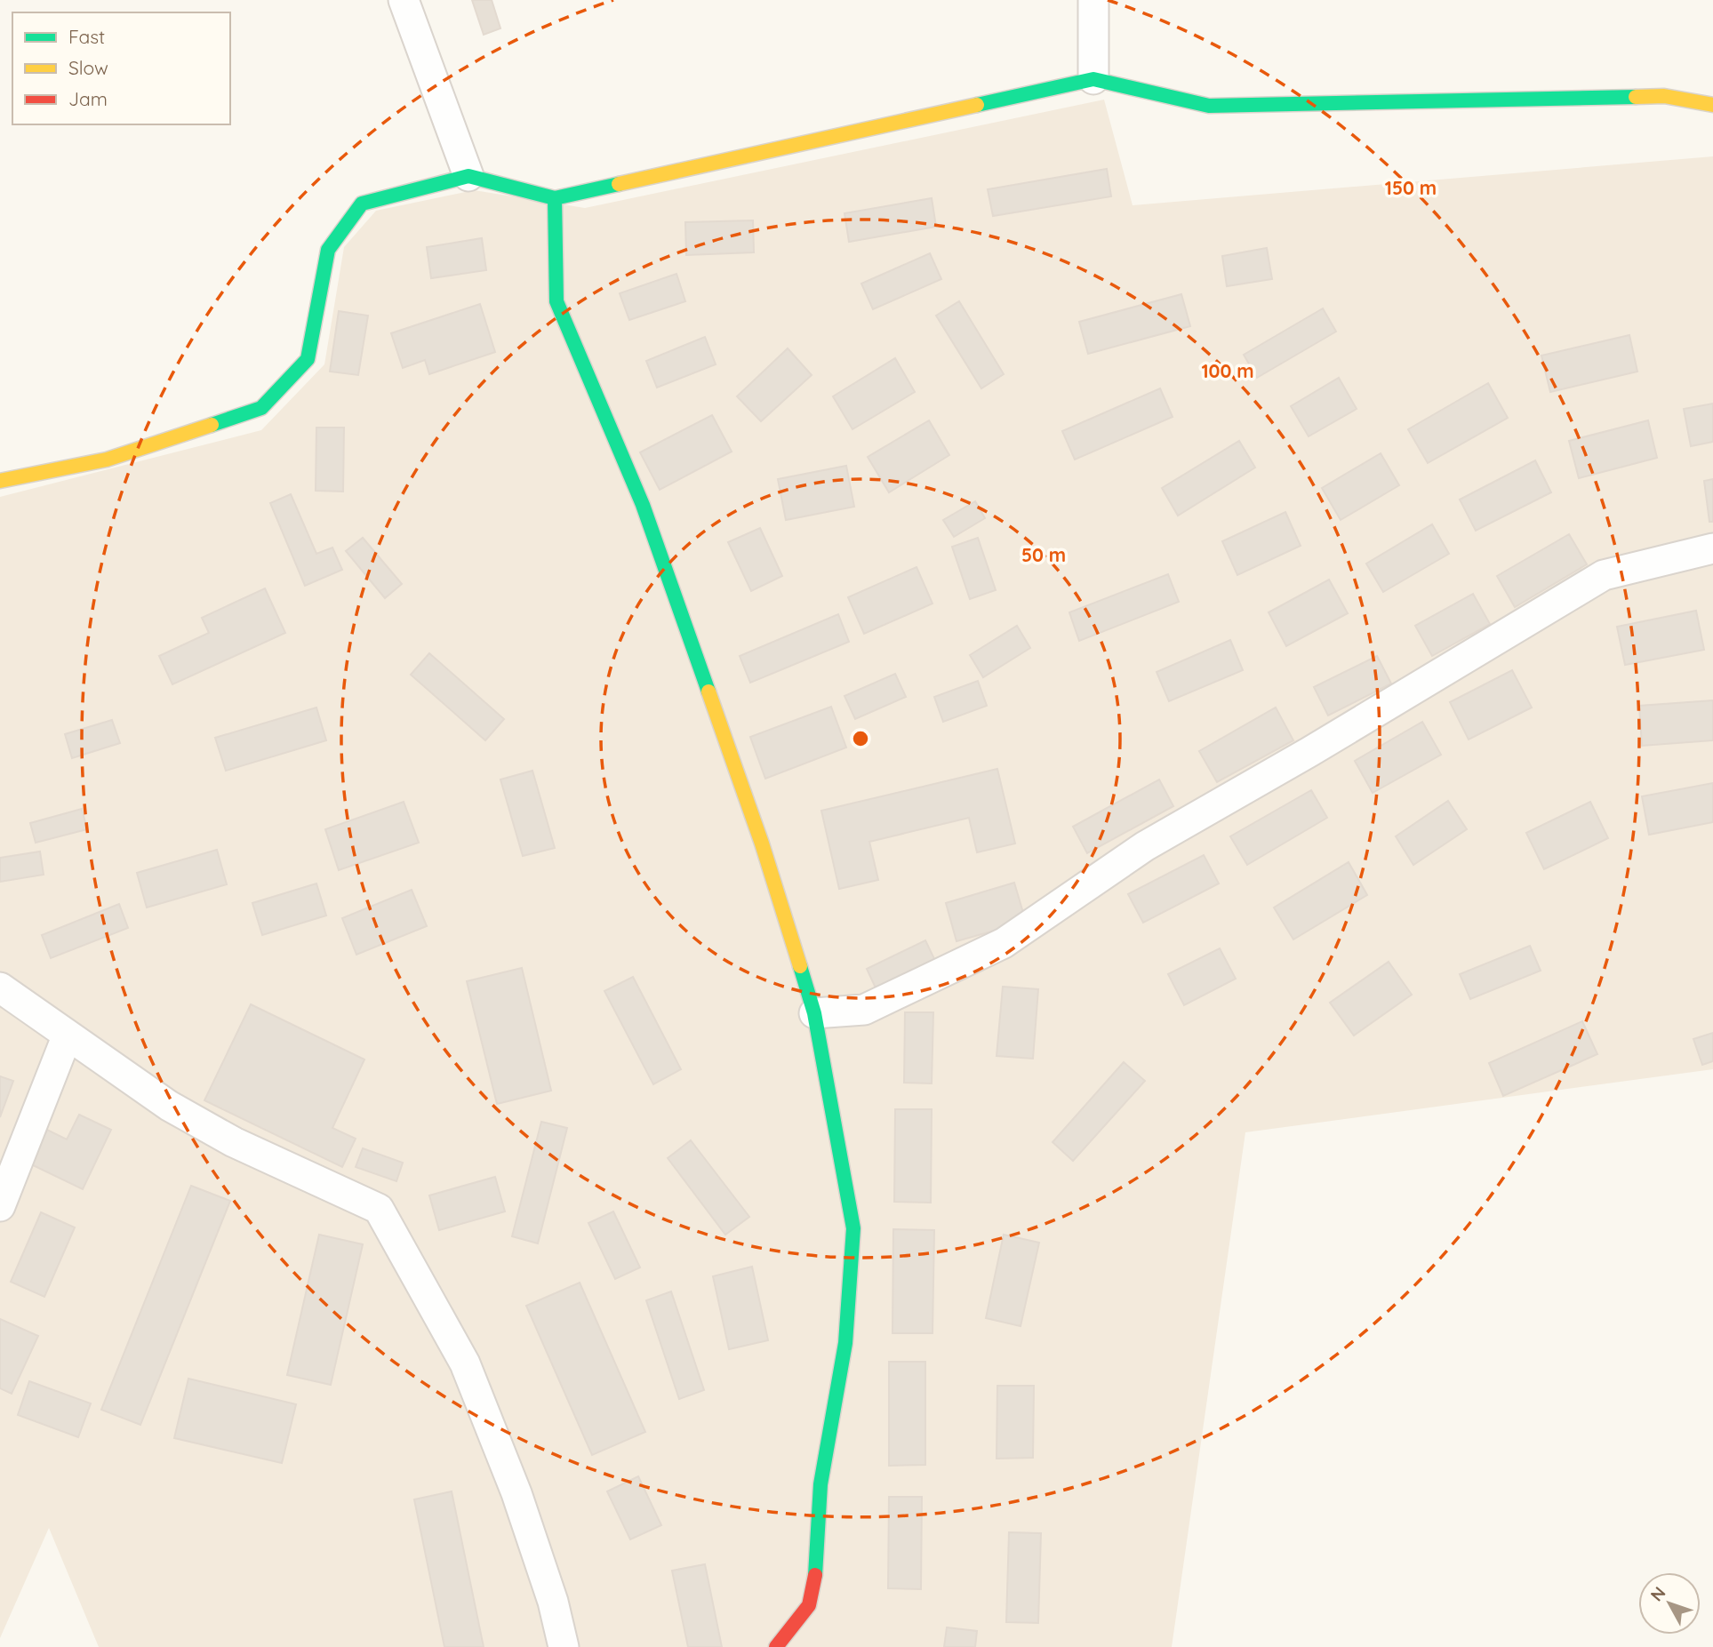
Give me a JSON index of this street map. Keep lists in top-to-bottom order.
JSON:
{
  "legend": ["Fast", "Slow", "Jam"],
  "north": "top left",
  "rings": ["150 m", "100 m", "50 m"]
}
